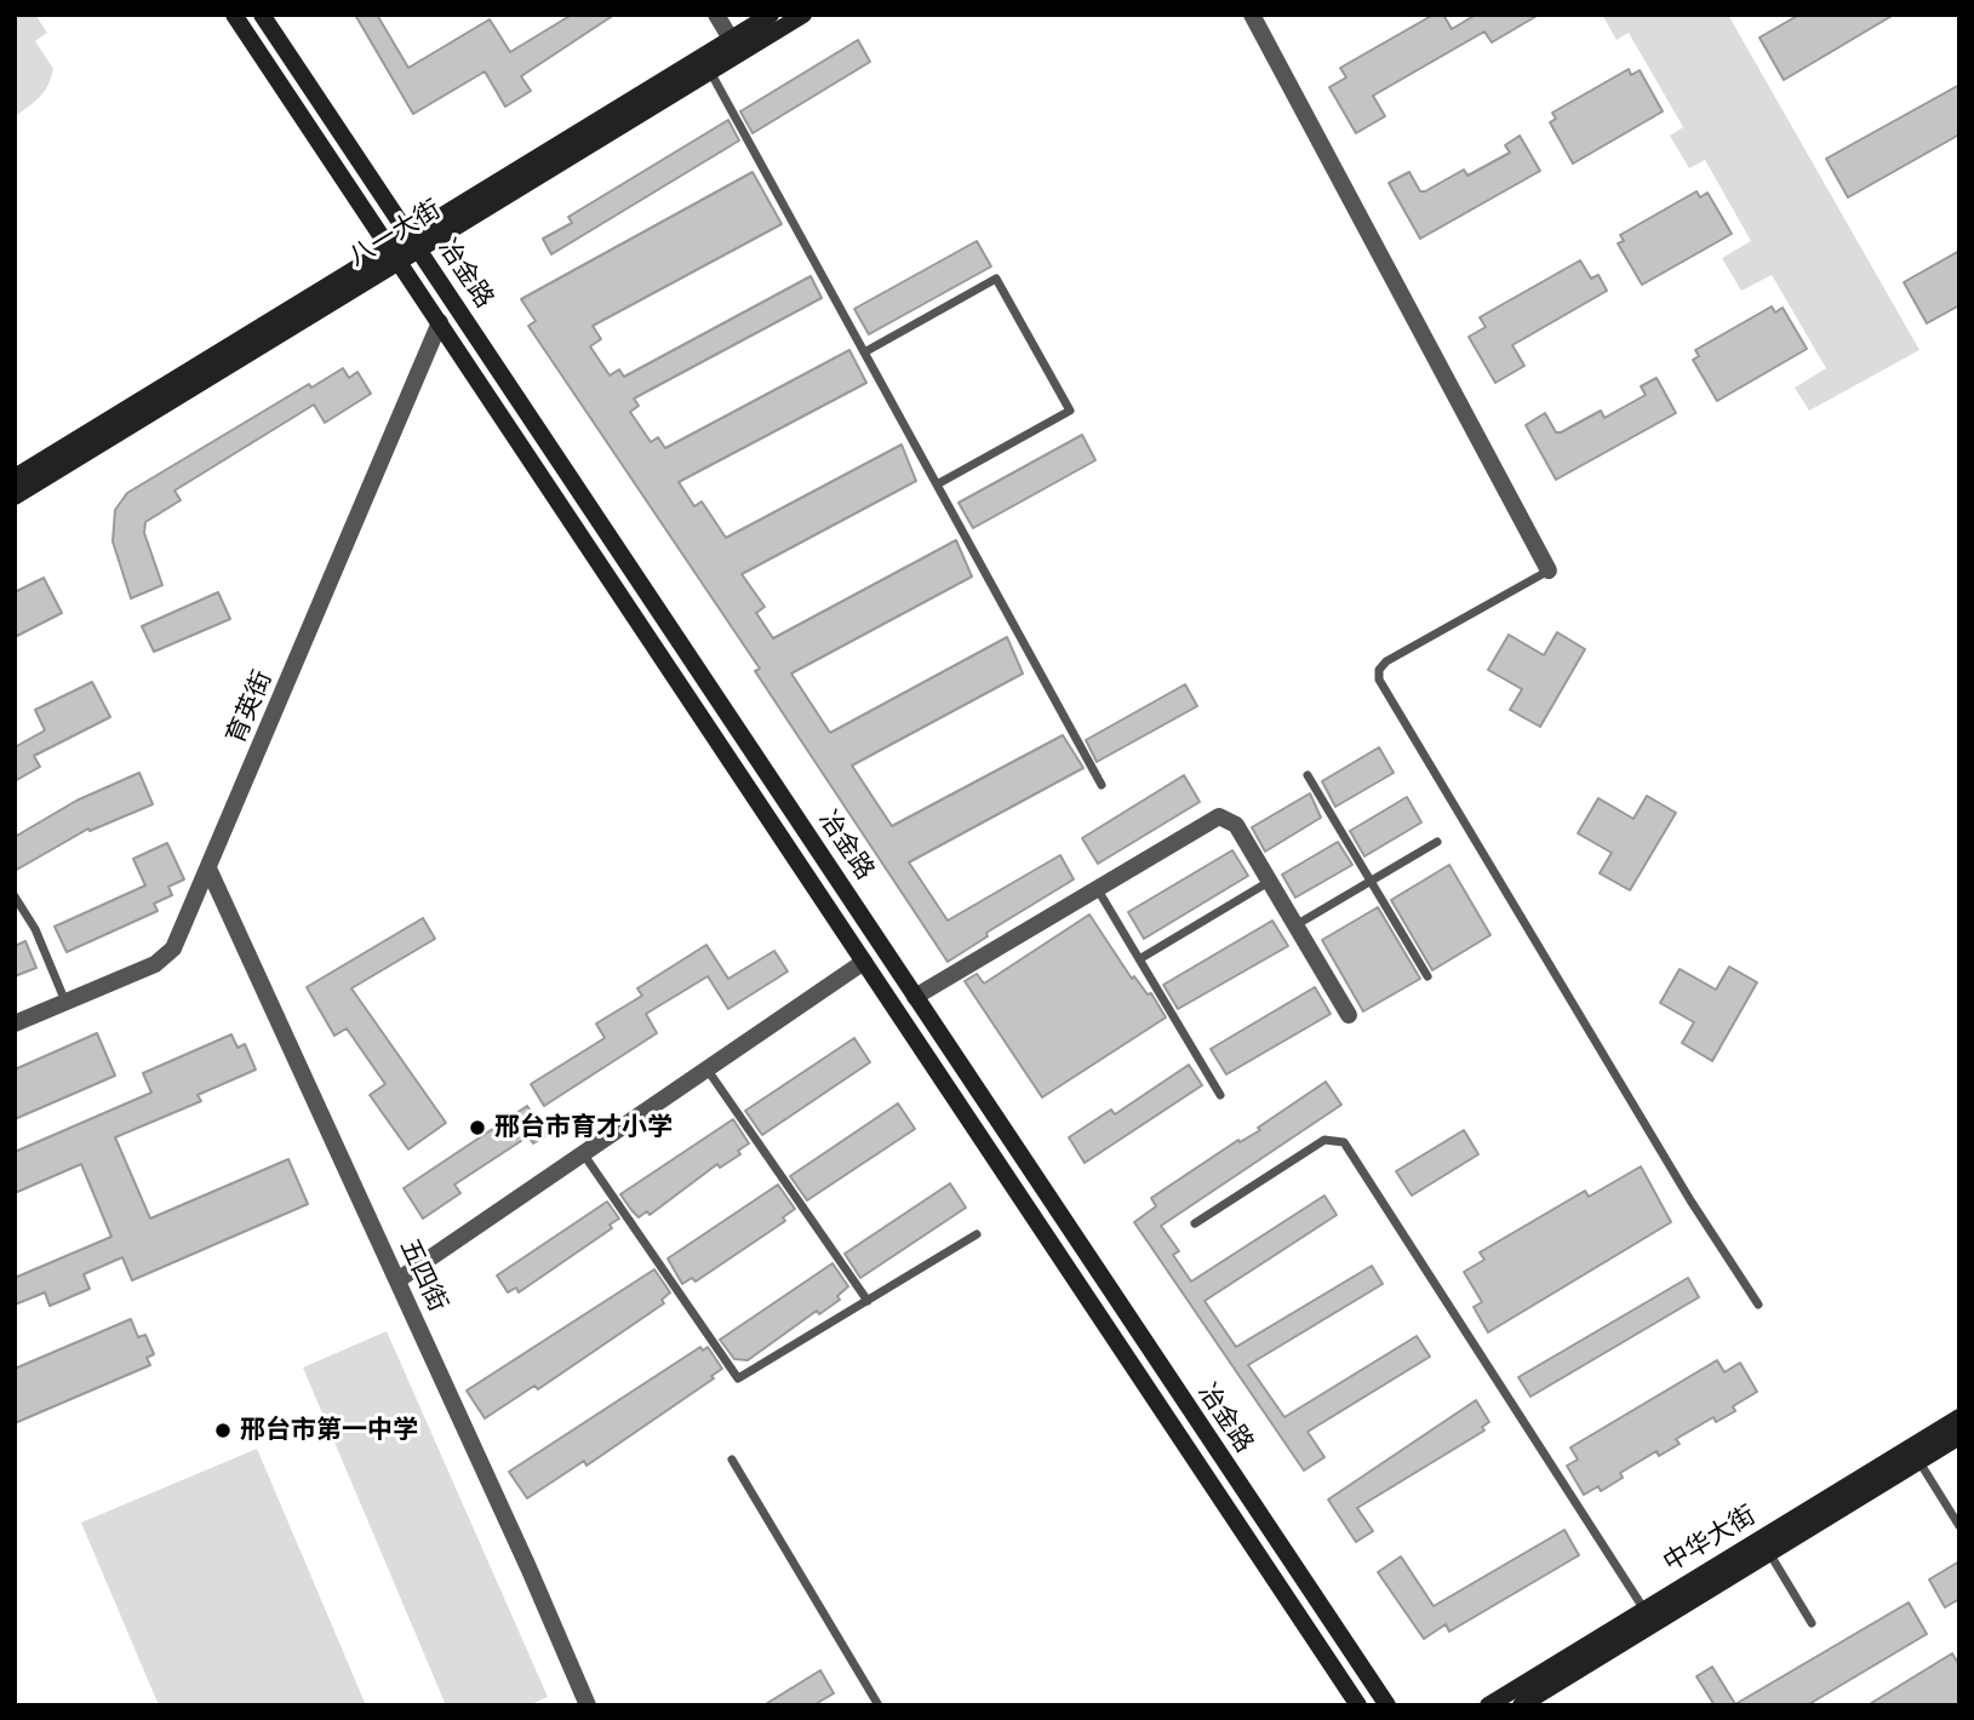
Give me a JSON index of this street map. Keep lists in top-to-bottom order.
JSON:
{
  "streets": {
    "street": [
      "八一大街",
      "冶金路",
      "育英街",
      "五四街",
      "中华大街"
    ]
  },
  "crossings": [
    ["八一大街", "冶金路"],
    ["冶金路", "育英街"],
    ["育英街", "五四街"]
  ],
  "places": ["邢台市育才小学", "邢台市第一中学"]
}
